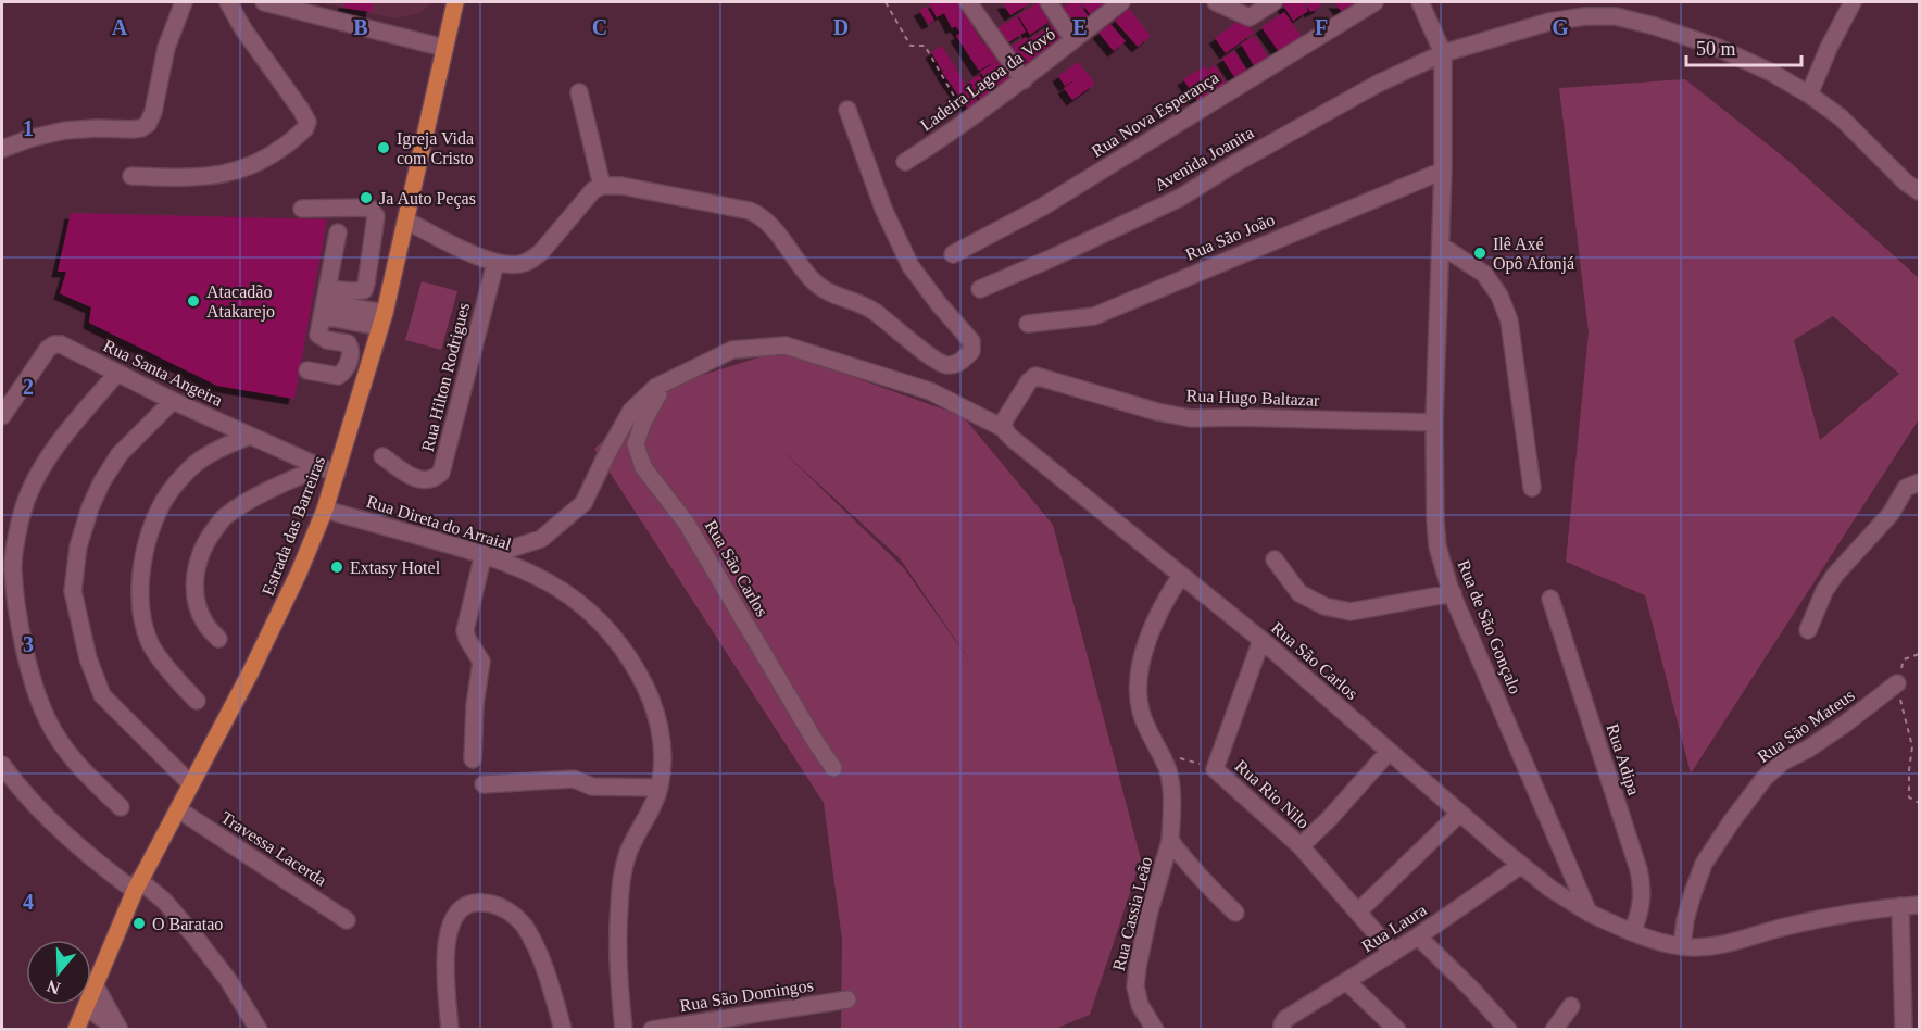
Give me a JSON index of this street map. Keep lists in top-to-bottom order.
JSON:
{
  "streets": {
    "main road": ["Estrada das Barreiras"],
    "street": [
      "Ladeira Lagoa da Vovó",
      "Rua Nova Esperança",
      "Avenida Joanita",
      "Rua São João",
      "Rua Santa Angeira",
      "Rua Hilton Rodrigues",
      "Rua Hugo Baltazar",
      "Rua Direta do Arraial",
      "Rua São Carlos",
      "Rua de São Gonçalo",
      "Rua São Mateus",
      "Rua Adipa",
      "Rua Rio Nilo",
      "Travessa Lacerda",
      "Rua Cassia Leão",
      "Rua Laura",
      "Rua São Domingos"
    ]
  },
  "crossings": [
    ["Avenida Joanita", "Rua de São Gonçalo"],
    ["Rua São João", "Rua de São Gonçalo"],
    ["Rua Santa Angeira", "Estrada das Barreiras"],
    ["Rua Hugo Baltazar", "Rua São Carlos"],
    ["Rua Hugo Baltazar", "Rua de São Gonçalo"],
    ["Rua Direta do Arraial", "Estrada das Barreiras"],
    ["Rua Direta do Arraial", "Rua São Carlos"],
    ["Estrada das Barreiras", "Travessa Lacerda"],
    ["Rua São Carlos", "Rua de São Gonçalo"],
    ["Rua São Carlos", "Rua Rio Nilo"],
    ["Rua São Carlos", "Rua Cassia Leão"],
    ["Rua São Carlos", "Rua Laura"],
    ["Rua Rio Nilo", "Rua Laura"]
  ],
  "places": [
    "Igreja Vida com Cristo",
    "Ja Auto Peças",
    "Ilê Axé Opô Afonjá",
    "Atacadão Atakarejo",
    "Extasy Hotel",
    "O Baratao"
  ],
  "scale_bar": "50 m",
  "north": "bottom",
  "grid": {
    "columns": [
      "A",
      "B",
      "C",
      "D",
      "E",
      "F",
      "G"
    ],
    "rows": [
      "1",
      "2",
      "3",
      "4"
    ]
  }
}
